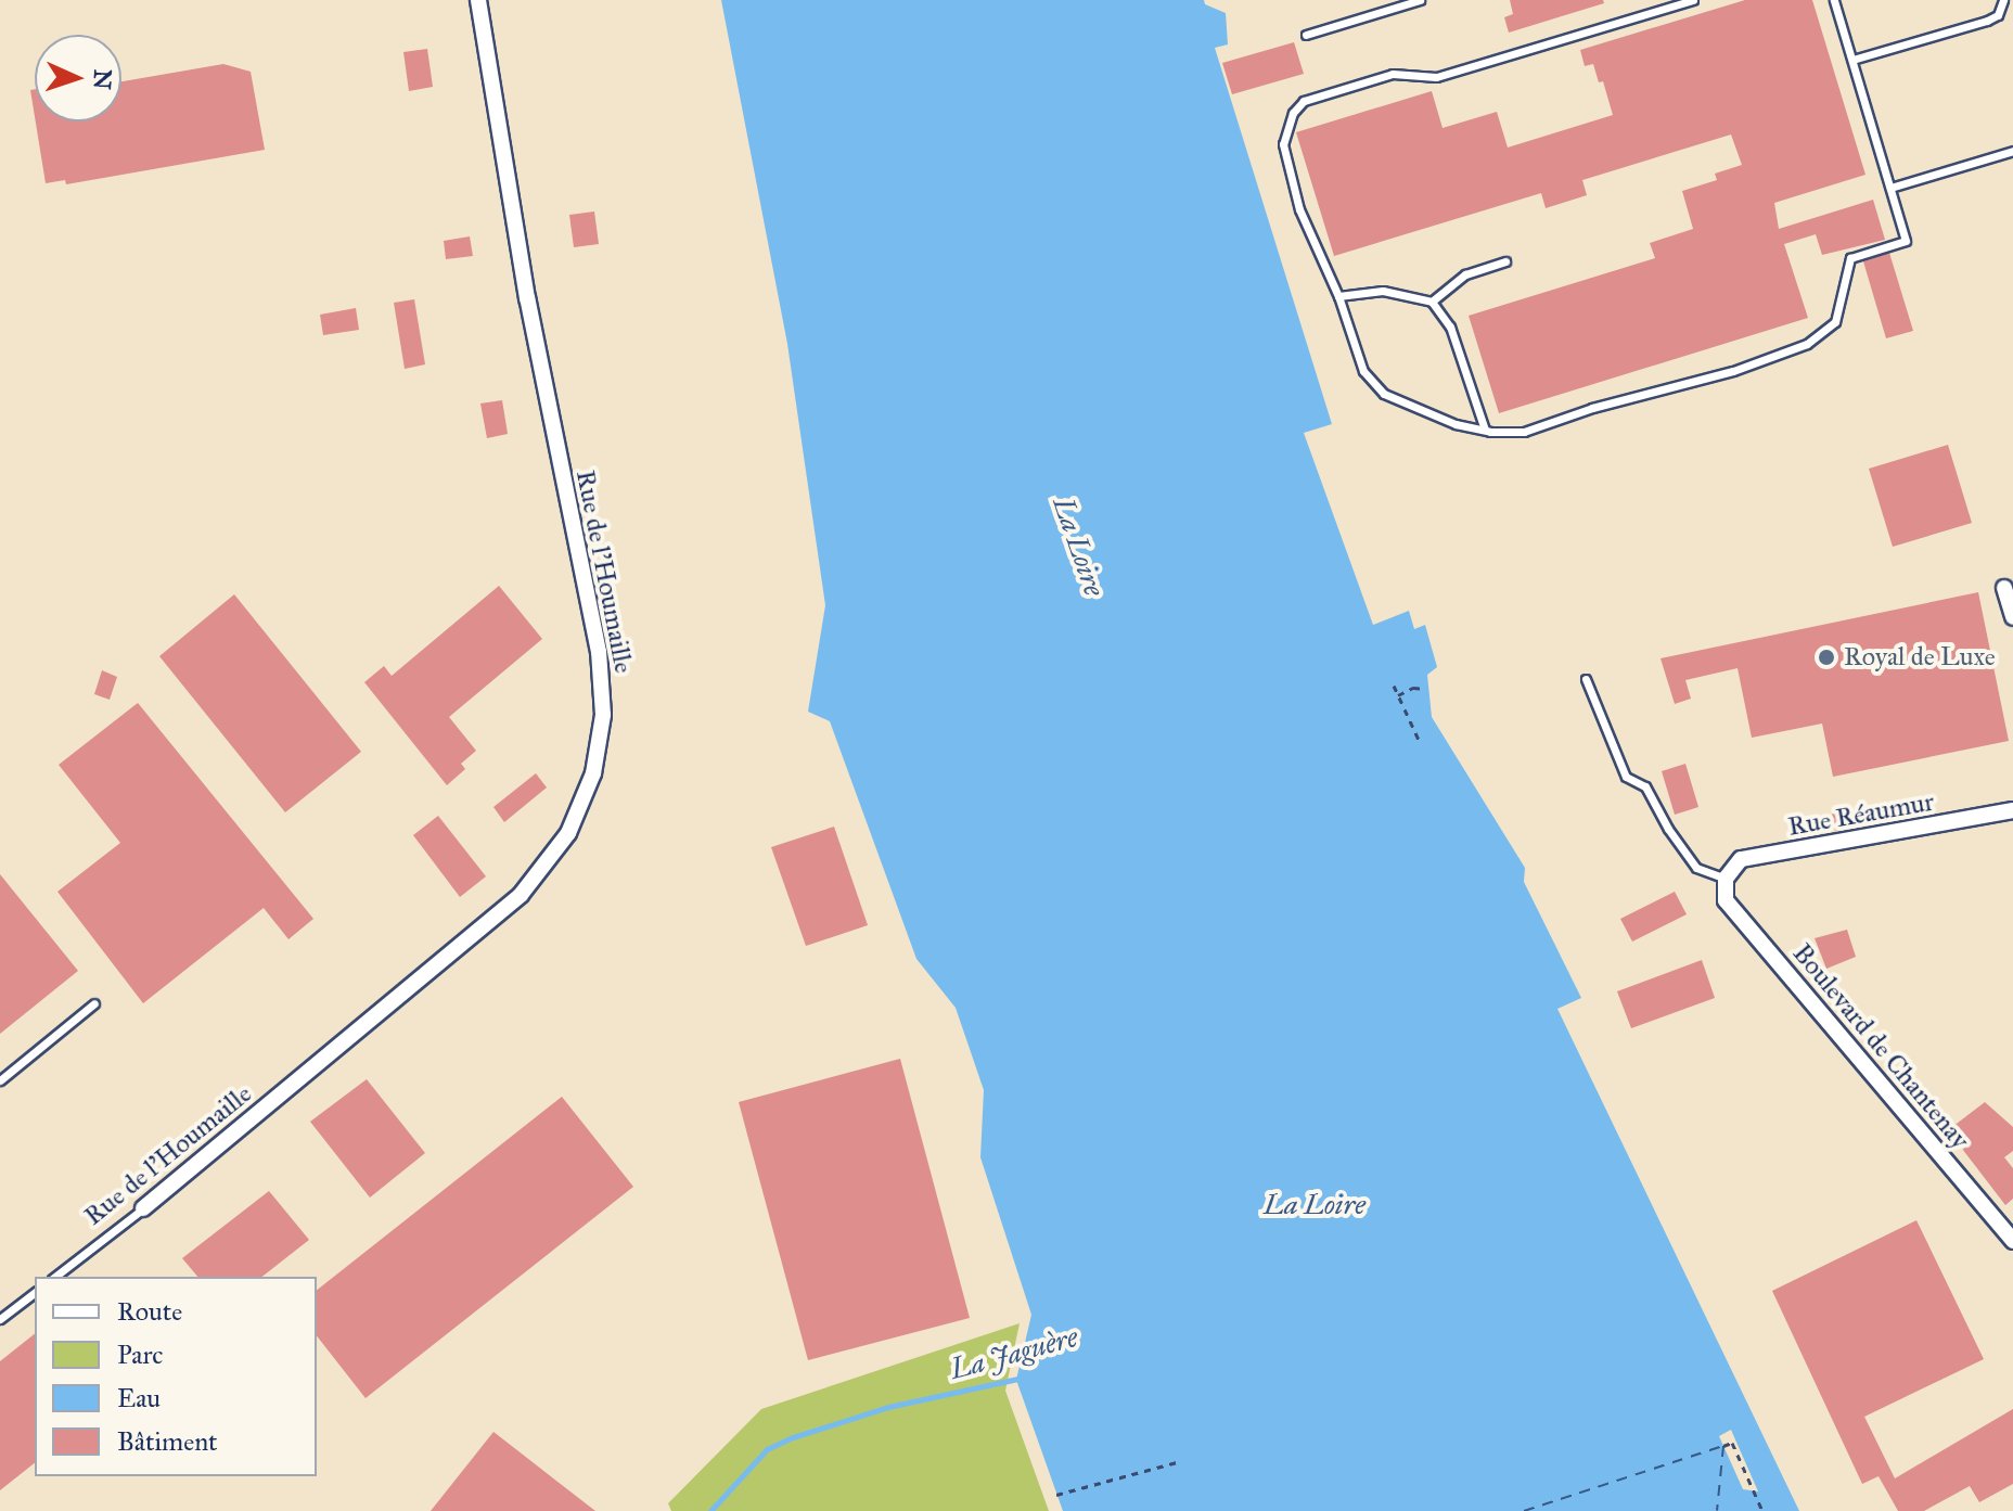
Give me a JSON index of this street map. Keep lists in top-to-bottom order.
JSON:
{
  "streets": {
    "street": ["Rue de l'Houmaille", "Rue Réaumur", "Boulevard de Chantenay"]
  },
  "crossings": [
    ["Rue Réaumur", "Boulevard de Chantenay"]
  ],
  "water": ["La Loire", "La Jaguère"],
  "places": ["Royal de Luxe"],
  "legend": [
    "Route",
    "Parc",
    "Eau",
    "Bâtiment"
  ],
  "north": "right"
}
